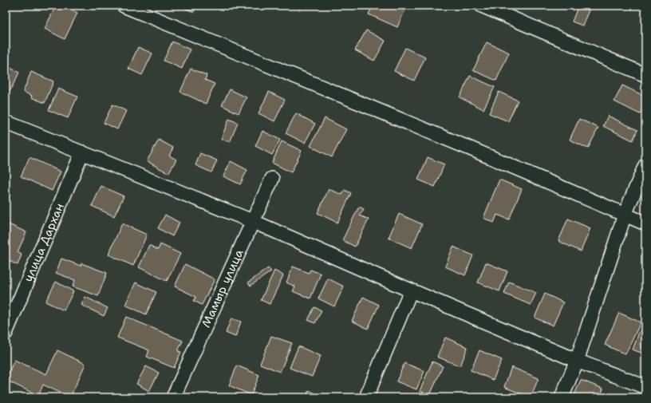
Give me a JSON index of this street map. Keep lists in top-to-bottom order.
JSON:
{
  "streets": {
    "street": ["улица Дархан", "Мамыр улица"]
  }
}
